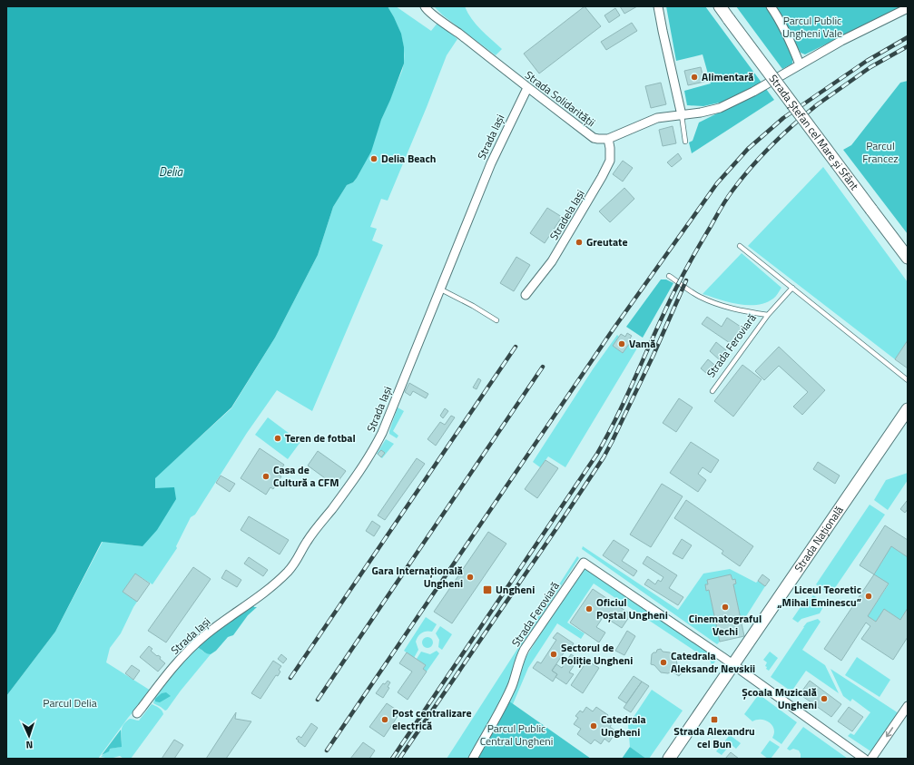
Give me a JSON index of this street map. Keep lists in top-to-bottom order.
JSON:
{
  "streets": {
    "street": [
      "Strada Solidarității",
      "Strada Ștefan cel Mare și Sfânt",
      "Strada Iași",
      "Stradela Iași",
      "Strada Feroviară",
      "Strada Națională"
    ]
  },
  "crossings": [
    ["Strada Solidarității", "Strada Iași"],
    ["Strada Solidarității", "Stradela Iași"],
    ["Strada Feroviară", "Strada Națională"]
  ],
  "water": ["Delia"],
  "parks": [
    "Parcul Public Ungheni Vale",
    "Parcul Francez",
    "Parcul Delia",
    "Parcul Public Central Ungheni"
  ],
  "places": {
    "other": [
      "Alimentară",
      "Delia Beach",
      "Greutate",
      "Vamă",
      "Teren de fotbal",
      "Casa de Cultură a CFM",
      "Gara Internațională Ungheni",
      "Liceul Teoretic „Mihai Eminescu”",
      "Cinematograful Vechi",
      "Oficiul Poștal Ungheni",
      "Sectorul de Poliție Ungheni",
      "Catedrala Aleksandr Nevskii",
      "Școala Muzicală Ungheni",
      "Post centralizare electrică",
      "Catedrala Ungheni"
    ],
    "transit": ["Ungheni", "Strada Alexandru cel Bun"]
  },
  "north": "bottom"
}
